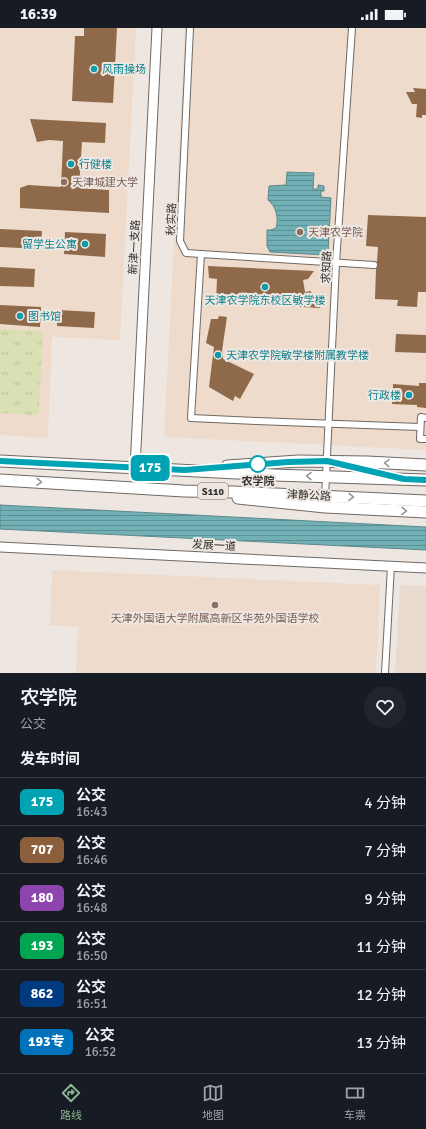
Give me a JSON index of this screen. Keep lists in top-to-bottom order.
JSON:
{
  "streets": {
    "highway": ["S110", "津静公路"],
    "street": [
      "秋实路",
      "新津一支路",
      "求知路",
      "发展一道"
    ]
  },
  "crossings": [
    ["求知路", "S110"],
    ["求知路", "津静公路"],
    ["S110", "津静公路"]
  ],
  "places": [
    "风雨操场",
    "行健楼",
    "天津城建大学",
    "天津农学院",
    "留学生公寓",
    "天津农学院东校区敏学楼",
    "图书馆",
    "天津农学院敏学楼附属教学楼",
    "行政楼",
    "农学院",
    "天津外国语大学附属高新区华苑外国语学校"
  ],
  "lines": ["bus line 175"],
  "page": {
    "status": "16:39",
    "on_map": "175",
    "heading": [
      ["农学院", "公交"],
      "发车时间"
    ],
    "list": [
      {
        "mark": "175",
        "name": "公交",
        "note": "16:43",
        "value": "4 分钟"
      },
      {
        "mark": "707",
        "name": "公交",
        "note": "16:46",
        "value": "7 分钟"
      },
      {
        "mark": "180",
        "name": "公交",
        "note": "16:48",
        "value": "9 分钟"
      },
      {
        "mark": "193",
        "name": "公交",
        "note": "16:50",
        "value": "11 分钟"
      },
      {
        "mark": "862",
        "name": "公交",
        "note": "16:51",
        "value": "12 分钟"
      },
      {
        "mark": "193专",
        "name": "公交",
        "note": "16:52",
        "value": "13 分钟"
      }
    ],
    "tabs": ["路线", "地图", "车票"]
  }
}
